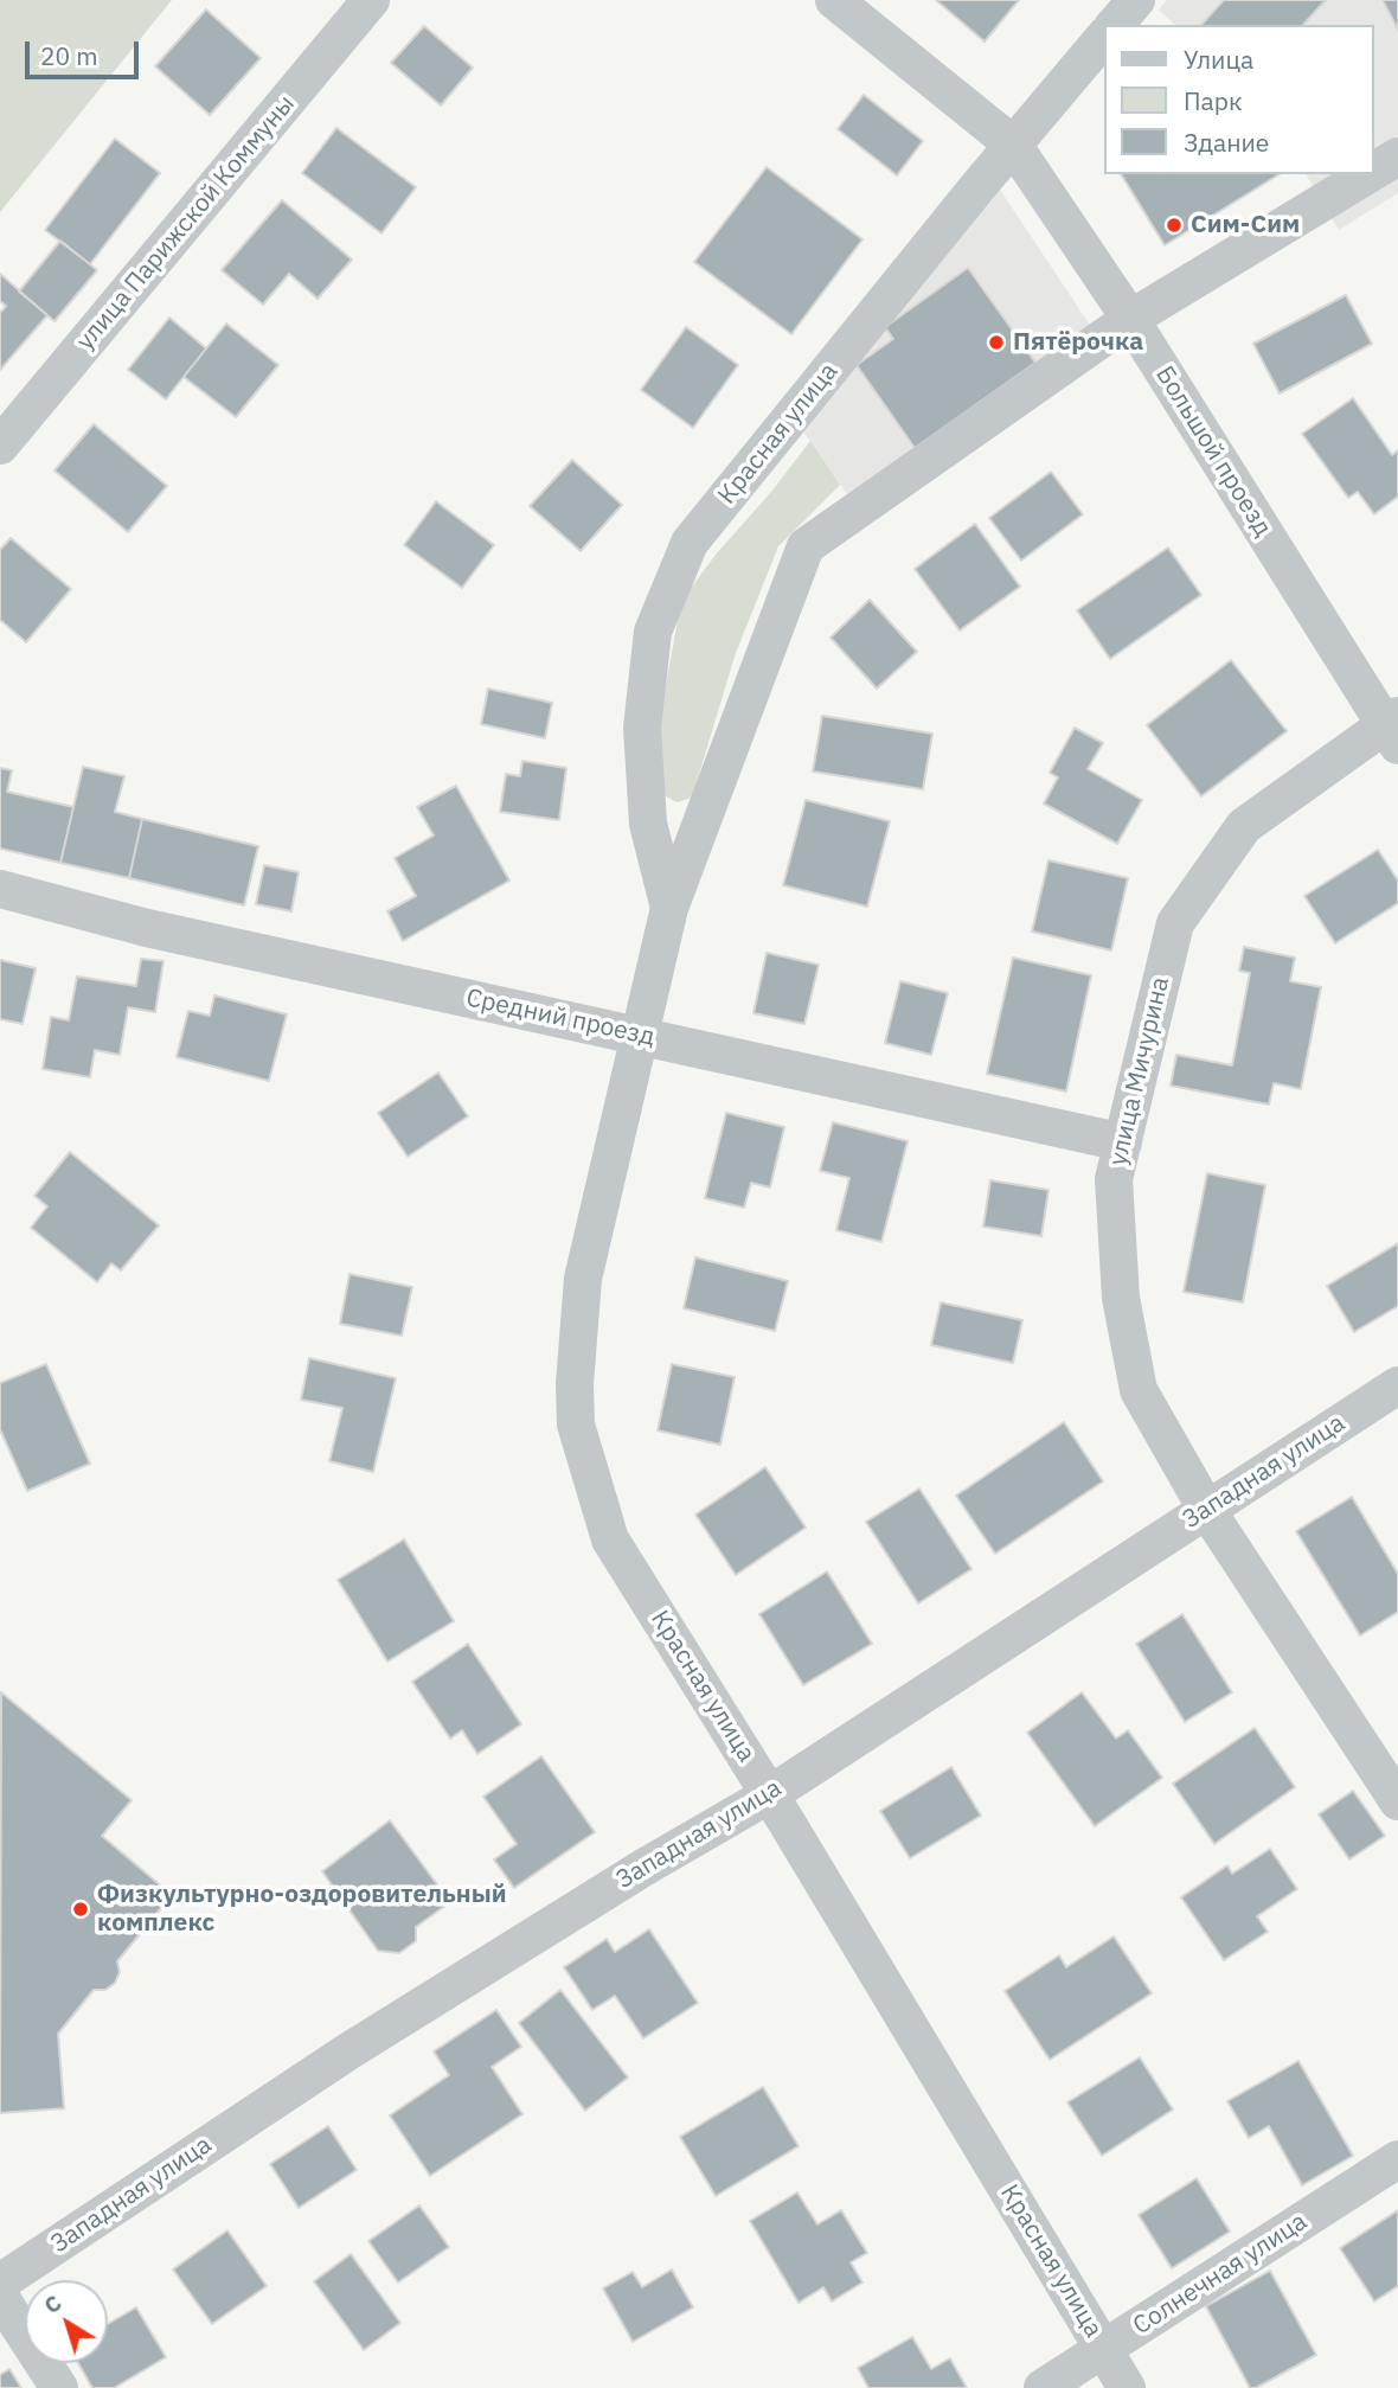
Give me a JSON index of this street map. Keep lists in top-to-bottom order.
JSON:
{
  "streets": {
    "street": [
      "улица Парижской Коммуны",
      "Красная улица",
      "Большой проезд",
      "Средний проезд",
      "улица Мичурина",
      "Западная улица",
      "Солнечная улица"
    ]
  },
  "crossings": [
    ["Красная улица", "Большой проезд"],
    ["Красная улица", "Средний проезд"],
    ["Красная улица", "Западная улица"],
    ["Красная улица", "Солнечная улица"],
    ["Большой проезд", "улица Мичурина"],
    ["Средний проезд", "улица Мичурина"],
    ["улица Мичурина", "Западная улица"]
  ],
  "places": ["Сим-Сим", "Пятёрочка", "Физкультурно-оздоровительный комплекс"],
  "legend": ["Улица", "Парк", "Здание"],
  "scale_bar": "20 m",
  "north": "top left"
}
